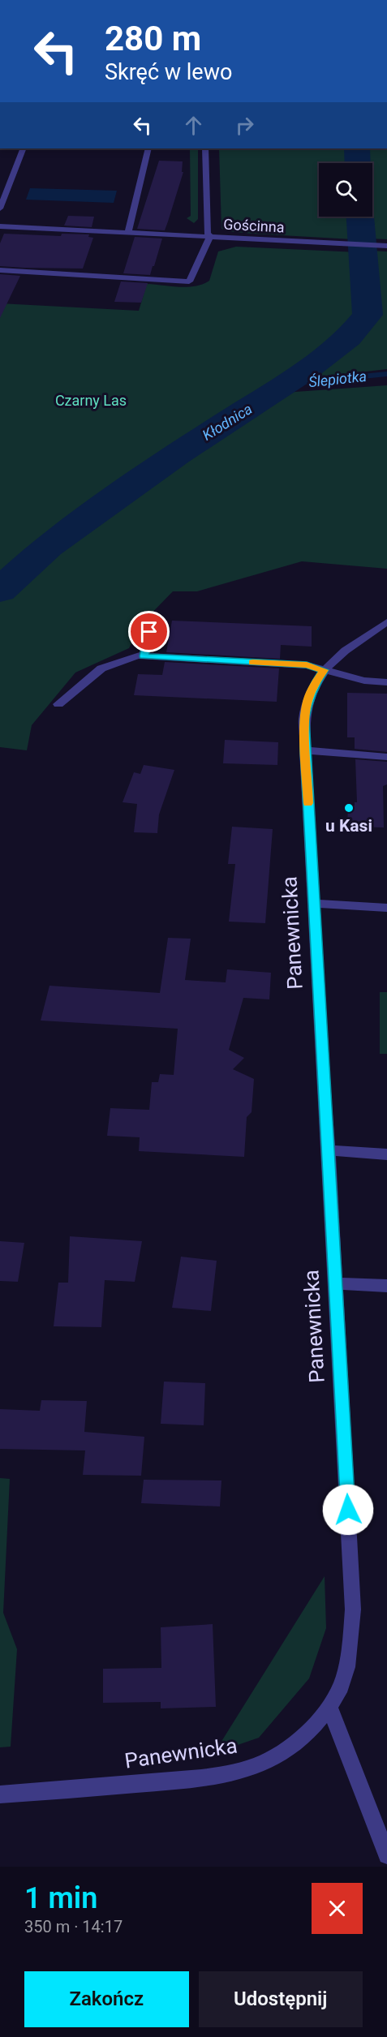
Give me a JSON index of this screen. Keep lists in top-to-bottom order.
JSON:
{
  "streets": {
    "street": ["Gościnna", "Panewnicka"]
  },
  "water": ["Ślepiotka", "Kłodnica"],
  "parks": ["Czarny Las"],
  "places": ["u Kasi"],
  "page": {
    "turn": ["280 m", "Skręć w lewo"],
    "heading": ["1 min", "350 m · 14:17"],
    "buttons": ["Zakończ", "Udostępnij"]
  }
}
